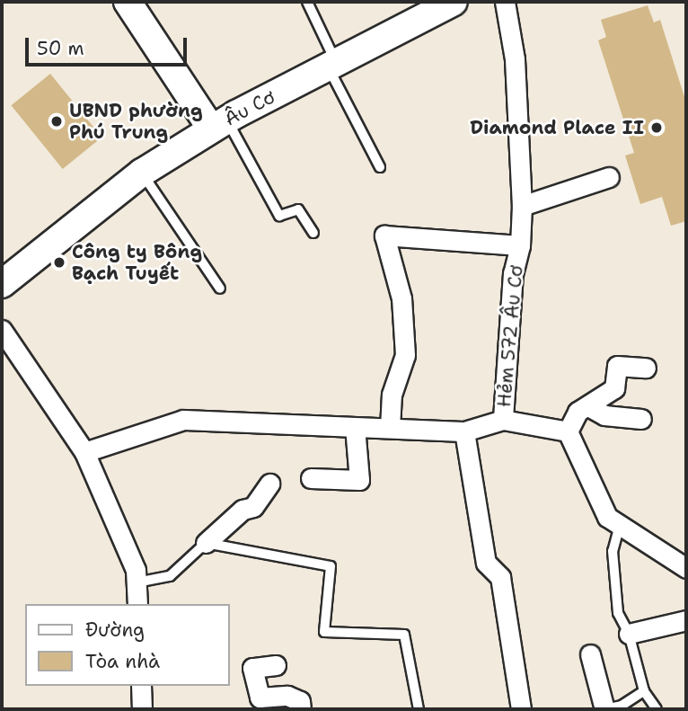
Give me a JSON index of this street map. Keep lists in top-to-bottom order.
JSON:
{
  "streets": {
    "main road": ["Âu Cơ"],
    "street": ["Hẻm 572 Âu Cơ"]
  },
  "places": ["UBND phường Phú Trung", "Diamond Place II", "Công ty Bông Bạch Tuyết"],
  "legend": ["Đường", "Tòa nhà"],
  "scale_bar": "50 m"
}
